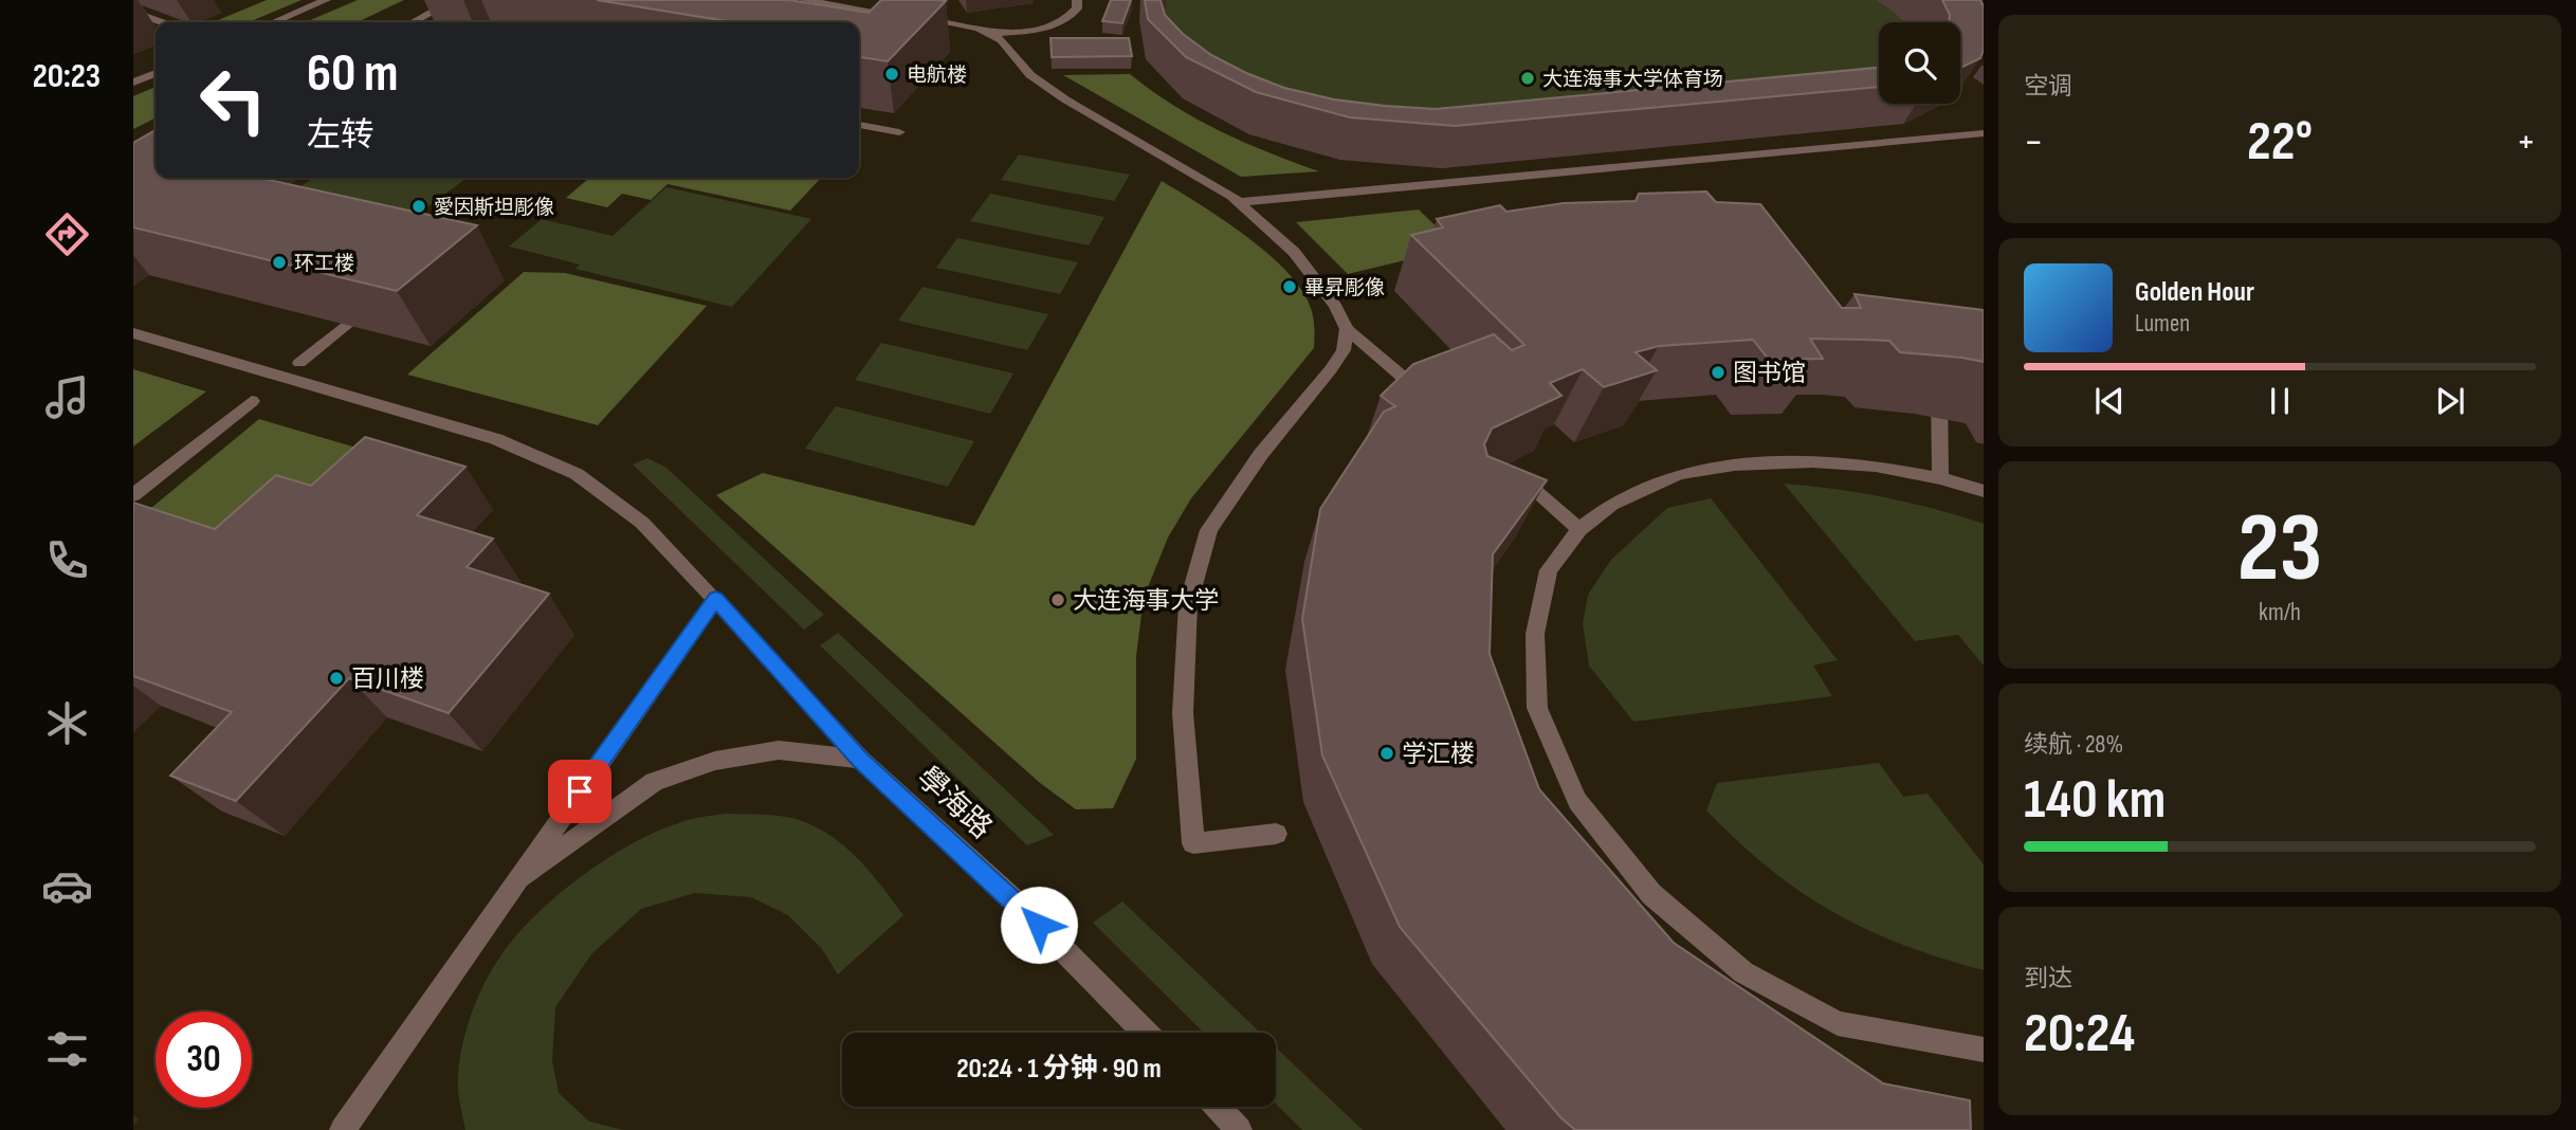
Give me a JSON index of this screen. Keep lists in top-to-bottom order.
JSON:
{
  "streets": {
    "street": ["學海路"]
  },
  "places": [
    "电航楼",
    "大连海事大学体育场",
    "愛因斯坦彫像",
    "环工楼",
    "畢昇彫像",
    "图书馆",
    "大连海事大学",
    "百川楼",
    "学汇楼"
  ],
  "page": {
    "tabs": "20:23",
    "tile": [
      "空调",
      ["23", "km/h"],
      ["续航 · 28%", "140 km"],
      ["到达", "20:24"]
    ],
    "turn": ["60 m", "左转"],
    "heat": ["−", "22°", "+"],
    "song": ["Golden Hour", "Lumen"],
    "limit": "30",
    "trip": "20:24 · 1 分钟 · 90 m"
  }
}
